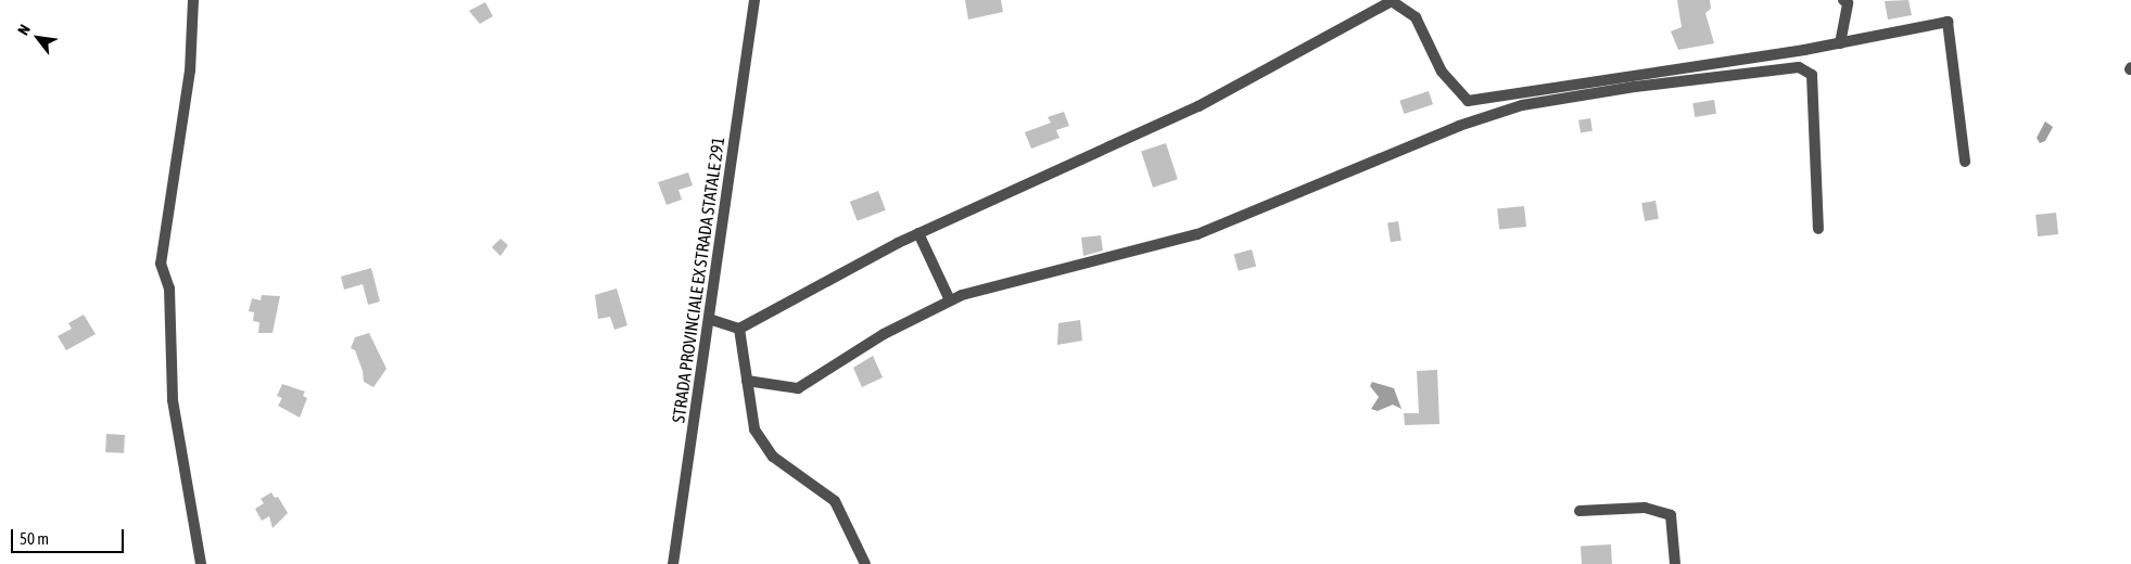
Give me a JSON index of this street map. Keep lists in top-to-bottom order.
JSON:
{
  "streets": {
    "street": ["STRADA PROVINCIALE EX STRADA STATALE 291"]
  },
  "scale_bar": "50 m",
  "north": "top left"
}
